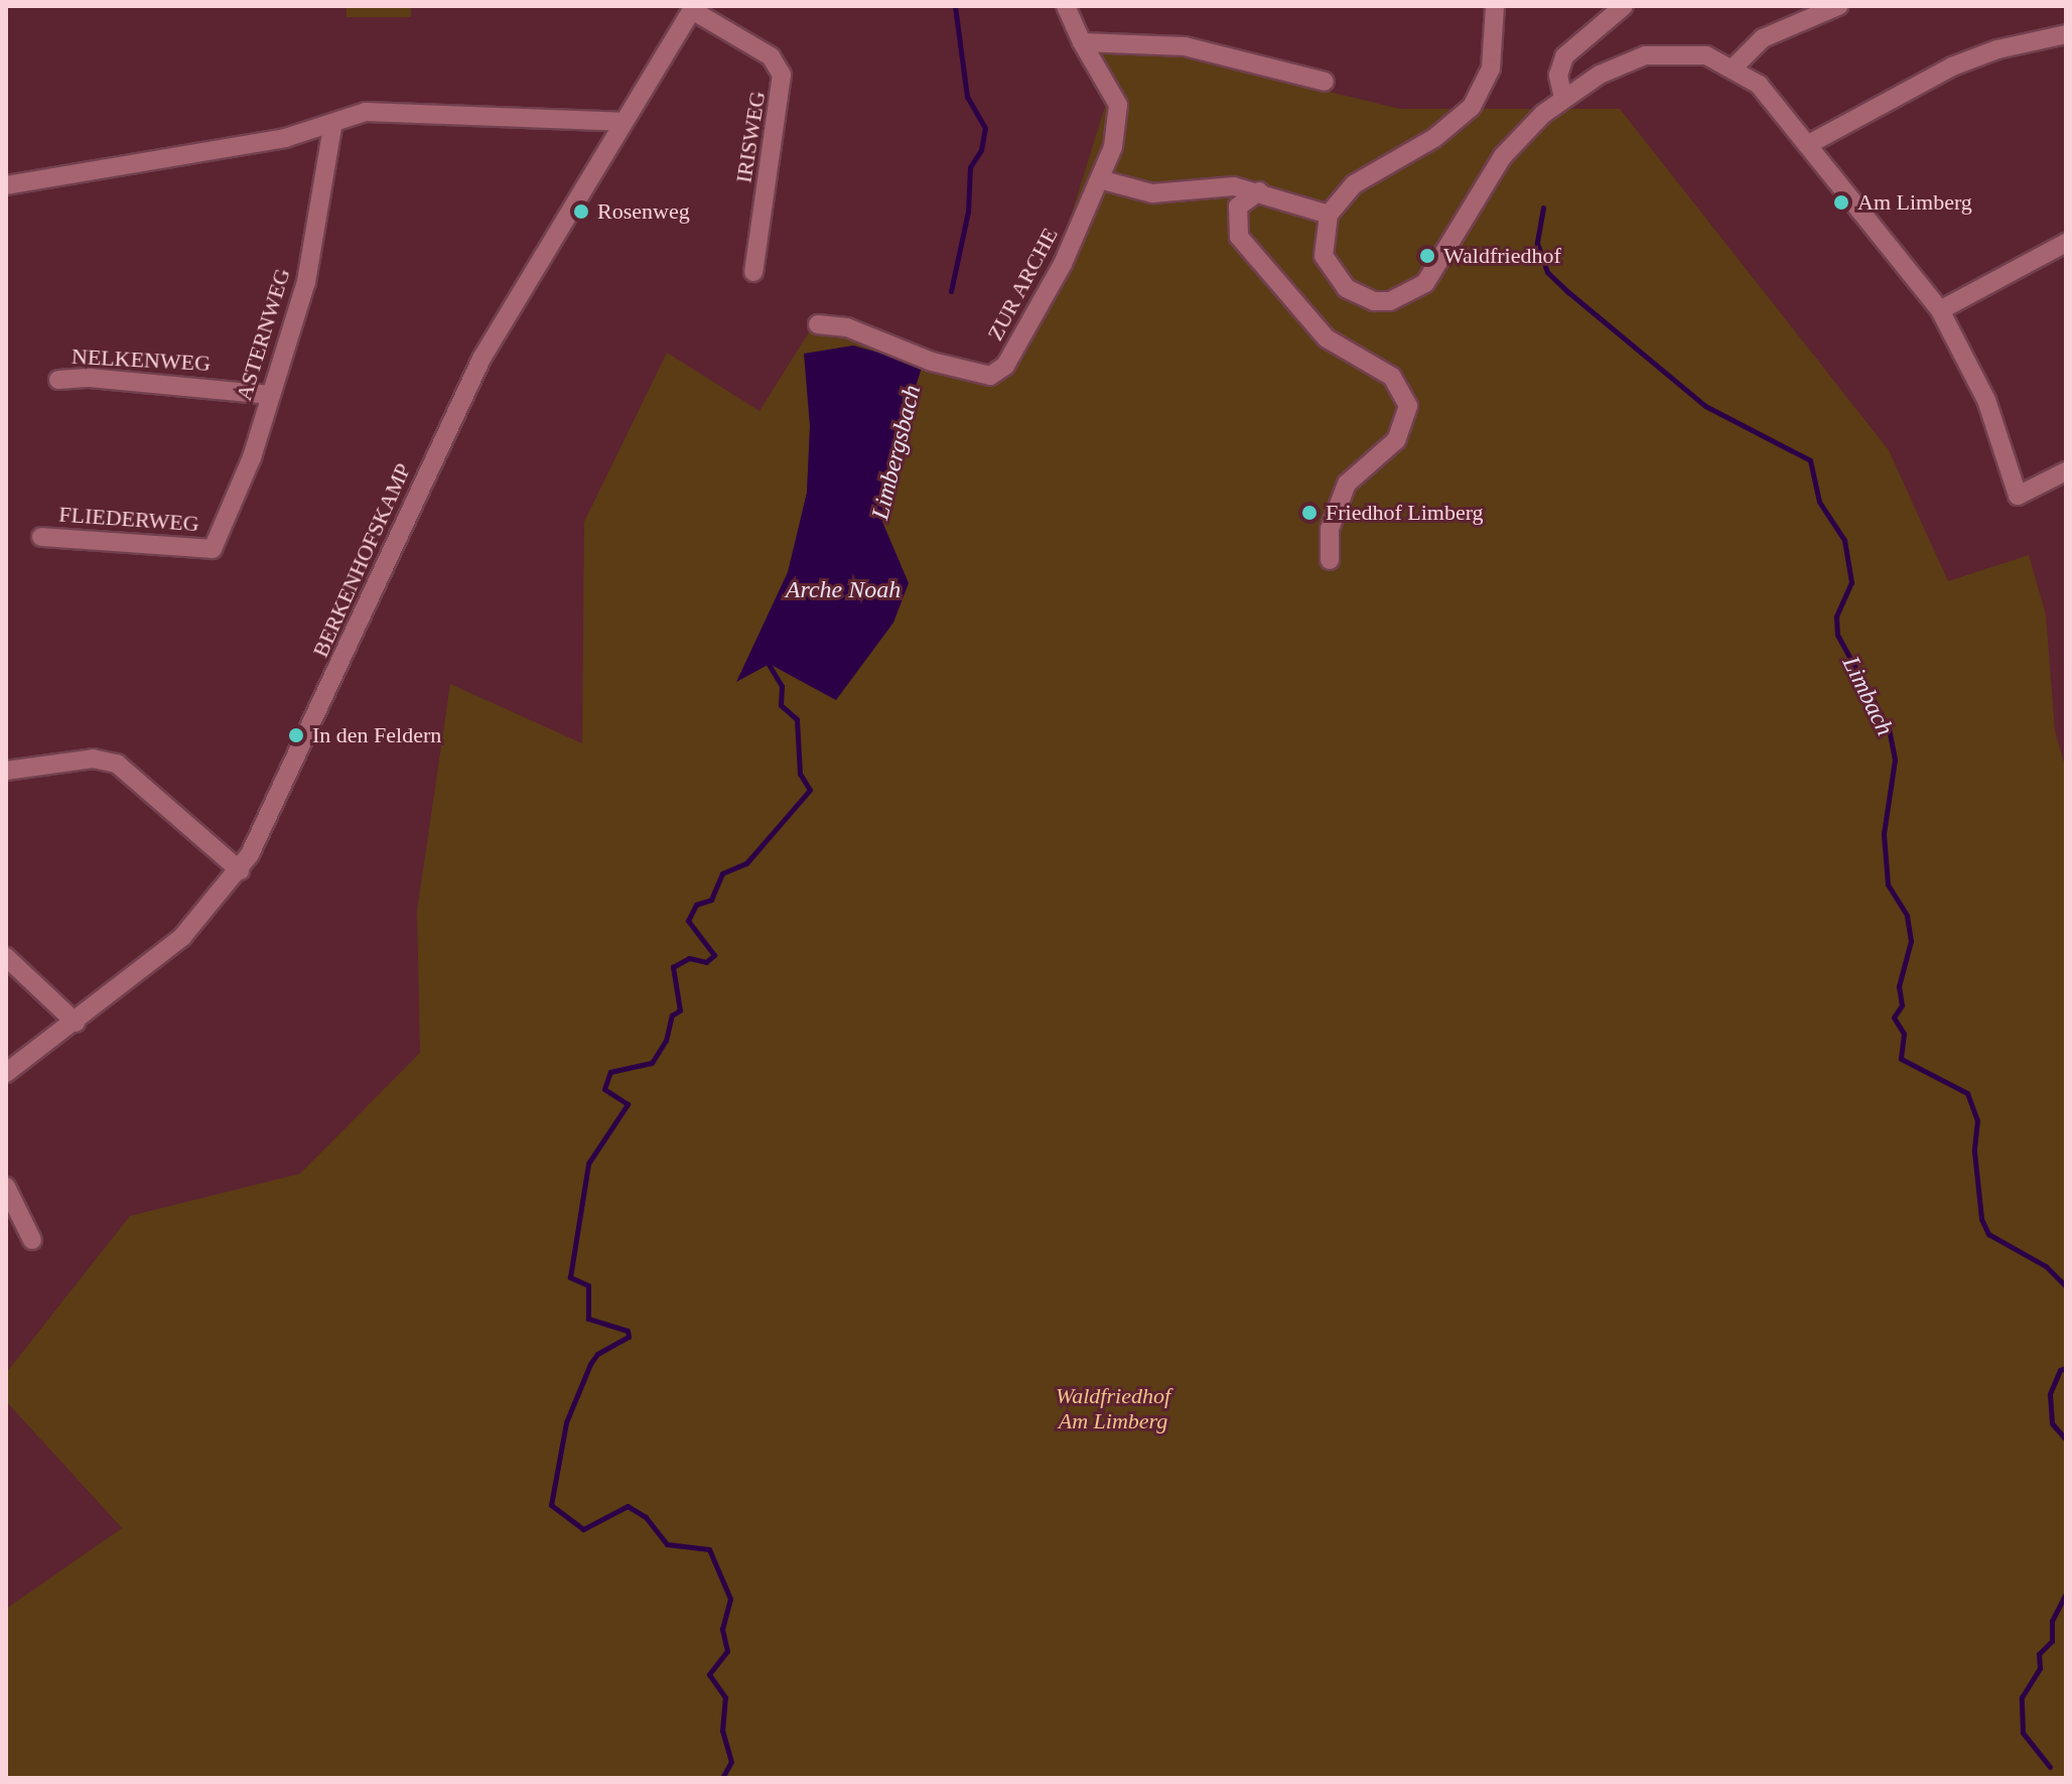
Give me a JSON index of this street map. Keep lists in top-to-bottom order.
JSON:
{
  "streets": {
    "street": [
      "IRISWEG",
      "ZUR ARCHE",
      "ASTERNWEG",
      "NELKENWEG",
      "FLIEDERWEG",
      "BERKENHOFSKAMP"
    ]
  },
  "crossings": [
    ["IRISWEG", "BERKENHOFSKAMP"],
    ["ASTERNWEG", "NELKENWEG"],
    ["ASTERNWEG", "FLIEDERWEG"]
  ],
  "water": ["Limbergsbach", "Arche Noah", "Limbach"],
  "parks": ["Waldfriedhof Am Limberg"],
  "places": [
    "Am Limberg",
    "Rosenweg",
    "Waldfriedhof",
    "Friedhof Limberg",
    "In den Feldern"
  ]
}
